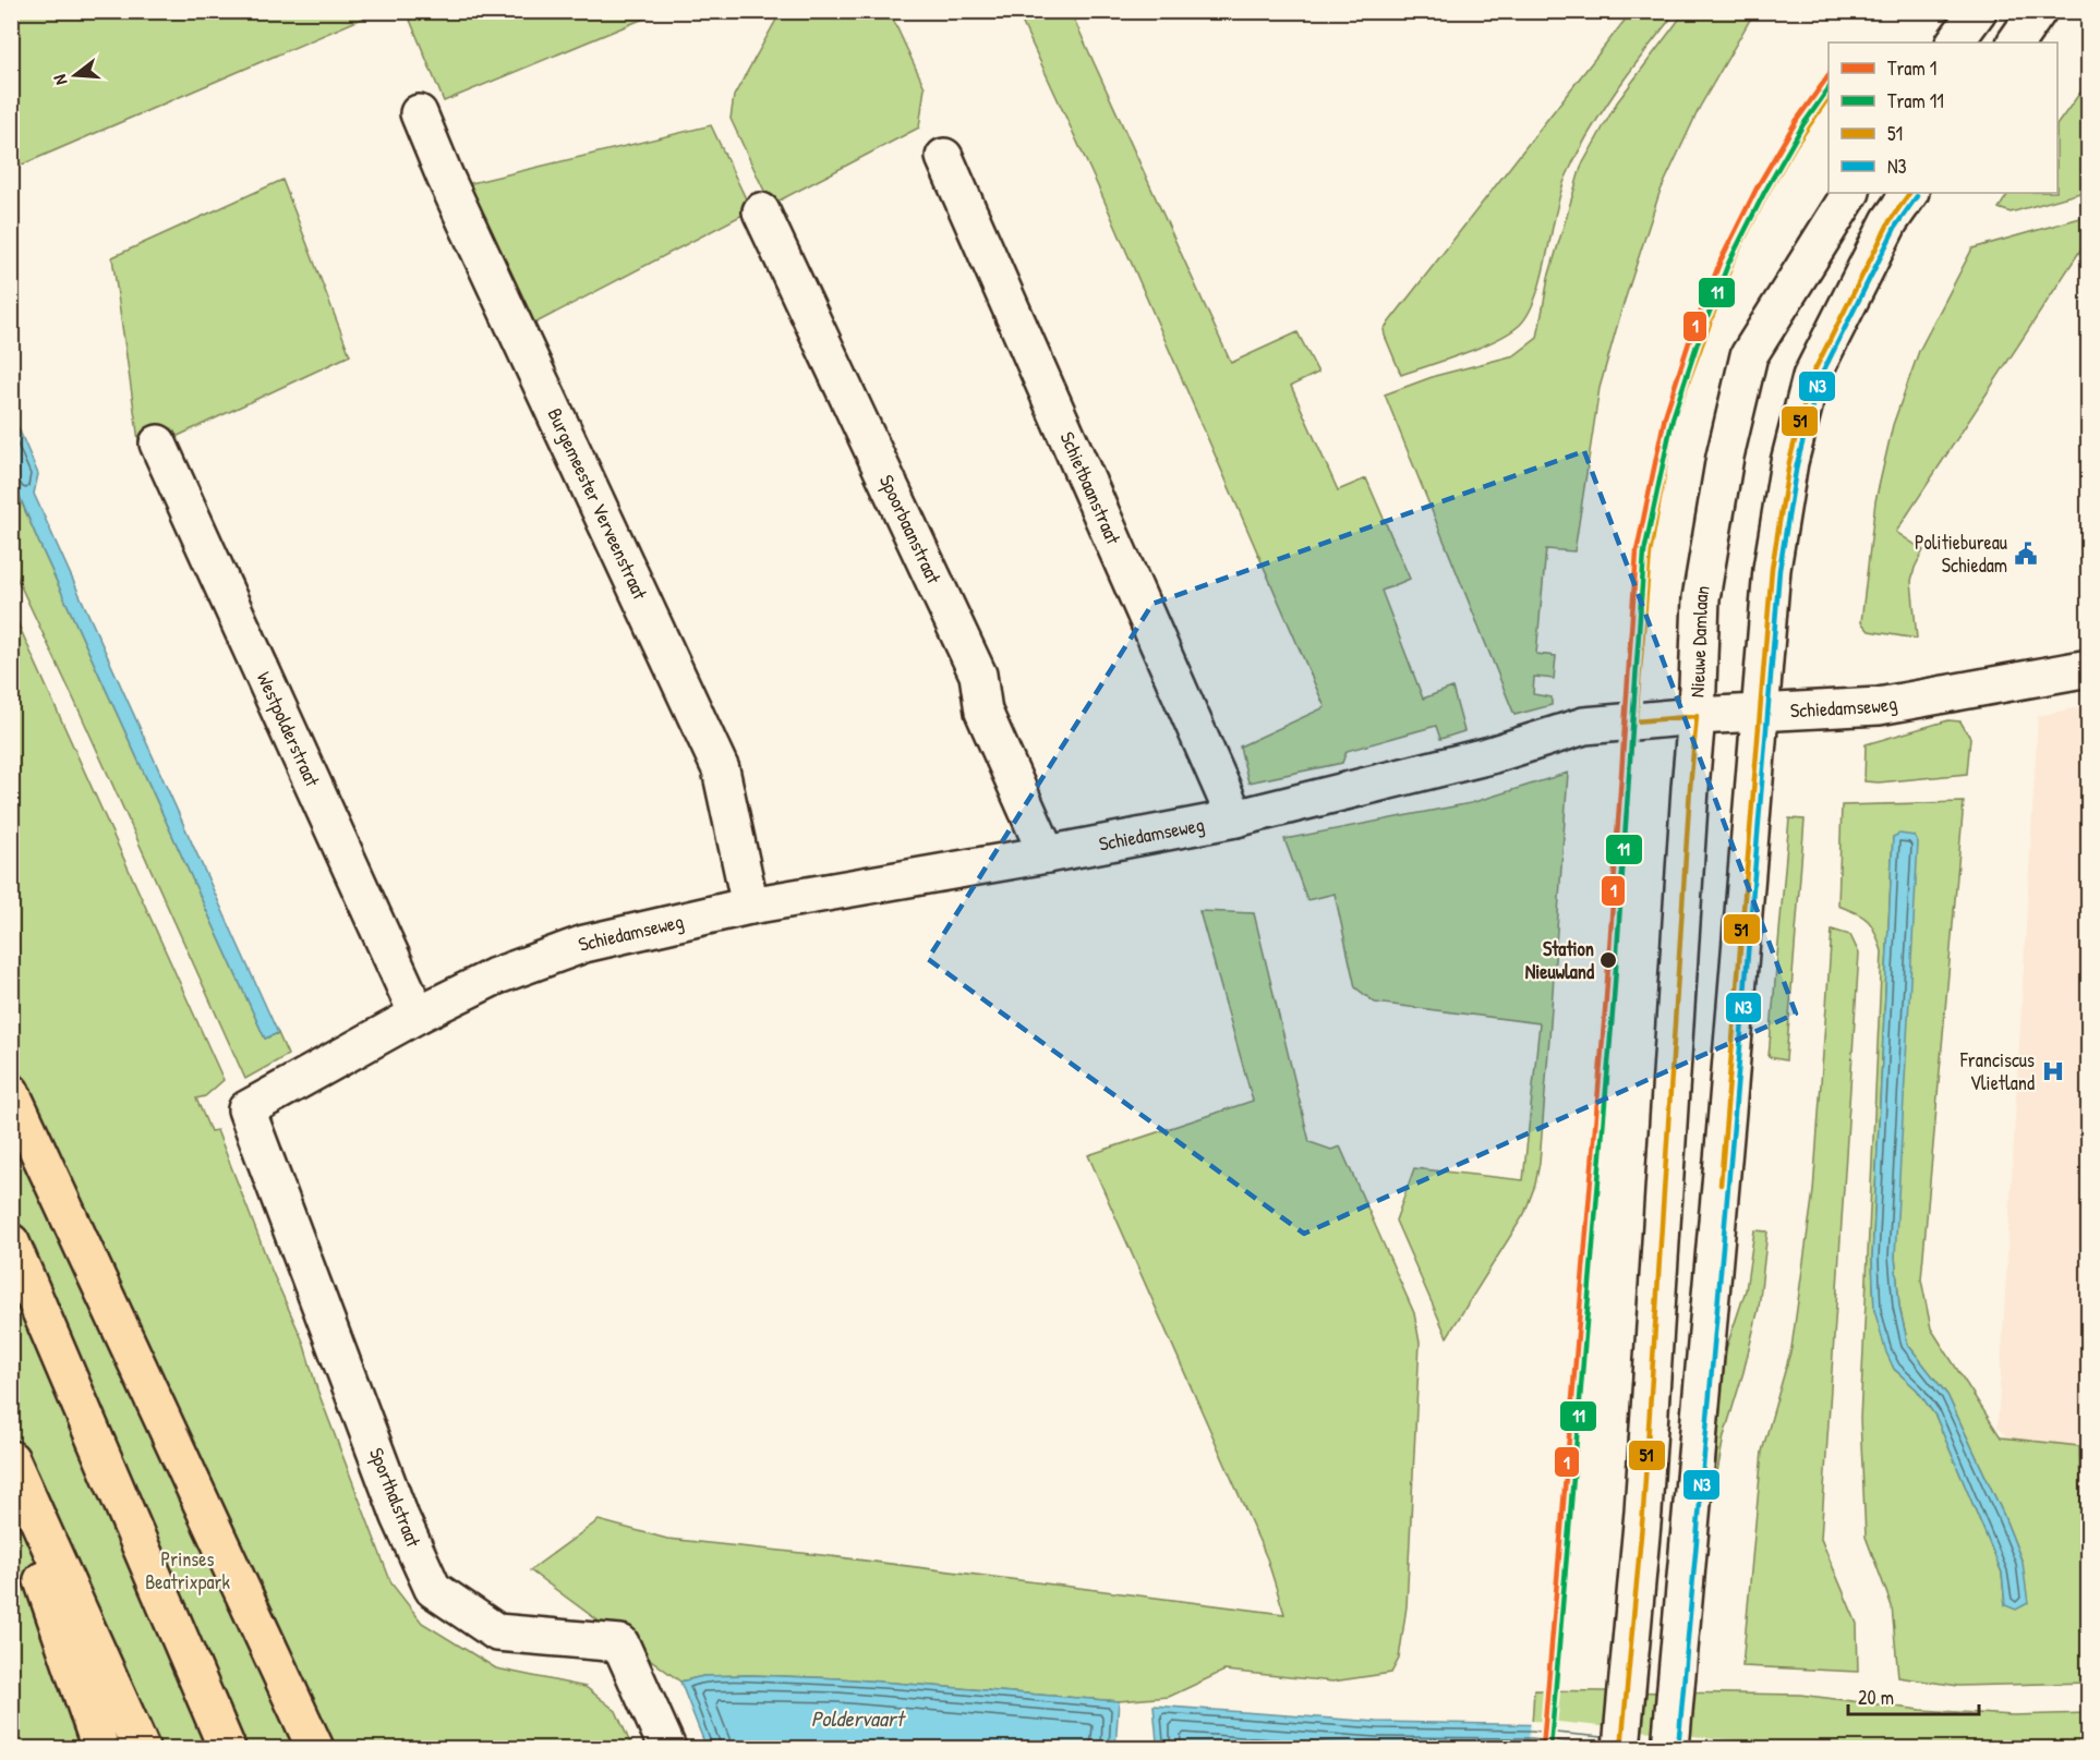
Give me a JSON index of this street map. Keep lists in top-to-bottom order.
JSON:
{
  "streets": {
    "street": [
      "Schietbaanstraat",
      "Burgemeester Verveenstraat",
      "Spoorbaanstraat",
      "Nieuwe Damlaan",
      "Schiedamseweg",
      "Westpolderstraat",
      "Sporthalstraat"
    ]
  },
  "crossings": [
    ["Schietbaanstraat", "Schiedamseweg"],
    ["Burgemeester Verveenstraat", "Schiedamseweg"],
    ["Spoorbaanstraat", "Schiedamseweg"],
    ["Nieuwe Damlaan", "Schiedamseweg"],
    ["Schiedamseweg", "Westpolderstraat"],
    ["Schiedamseweg", "Sporthalstraat"]
  ],
  "water": ["Poldervaart"],
  "parks": ["Prinses Beatrixpark"],
  "places": {
    "public building": ["Politiebureau Schiedam"],
    "other": ["Station Nieuwland"],
    "hospital": ["Franciscus Vlietland"]
  },
  "lines": [
    "tram line 1",
    "tram line 11",
    "transit line 51",
    "transit line N3"
  ],
  "legend": [
    "Tram 1",
    "Tram 11",
    "51",
    "N3"
  ],
  "scale_bar": "20 m",
  "north": "left"
}
